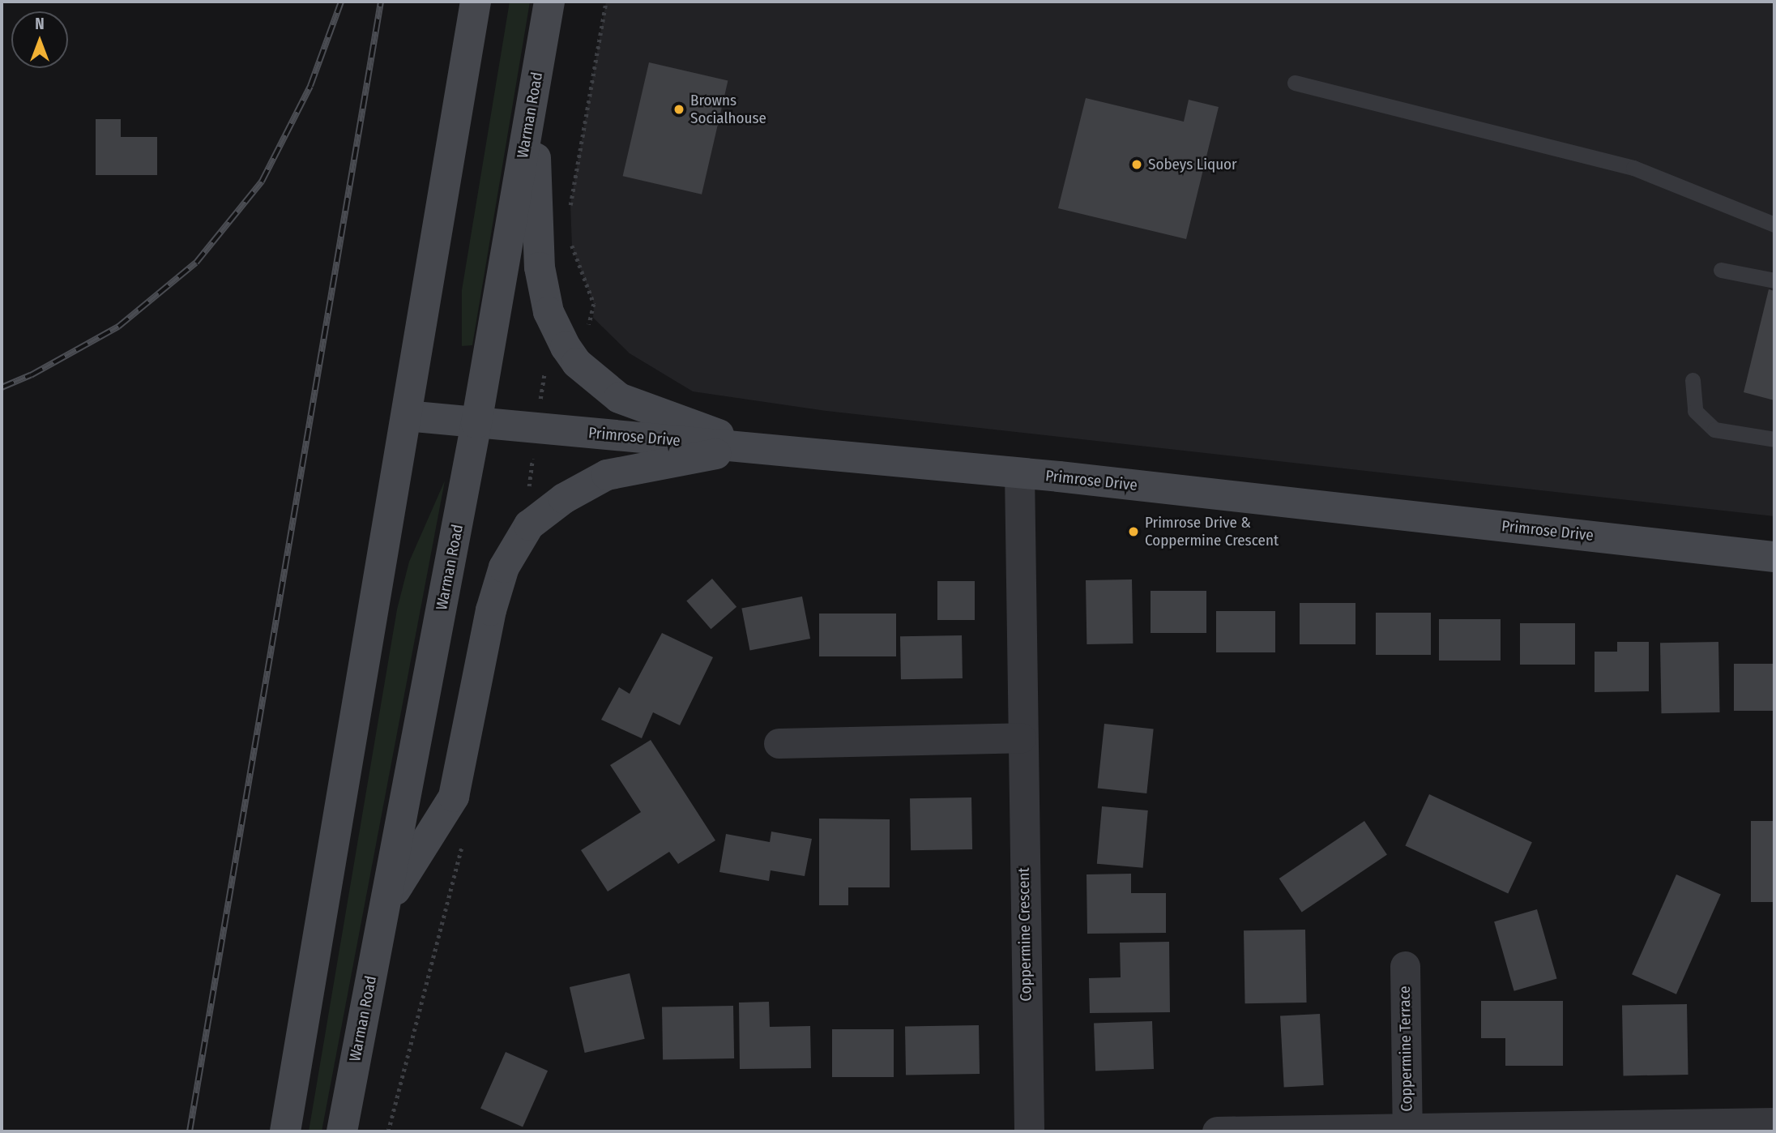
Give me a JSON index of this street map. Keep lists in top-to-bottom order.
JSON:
{
  "streets": {
    "main road": ["Warman Road", "Primrose Drive"],
    "street": ["Coppermine Crescent", "Coppermine Terrace"]
  },
  "crossings": [
    ["Warman Road", "Primrose Drive"],
    ["Primrose Drive", "Coppermine Crescent"]
  ],
  "places": ["Browns Socialhouse", "Sobeys Liquor", "Primrose Drive & Coppermine Crescent"],
  "north": "top"
}
